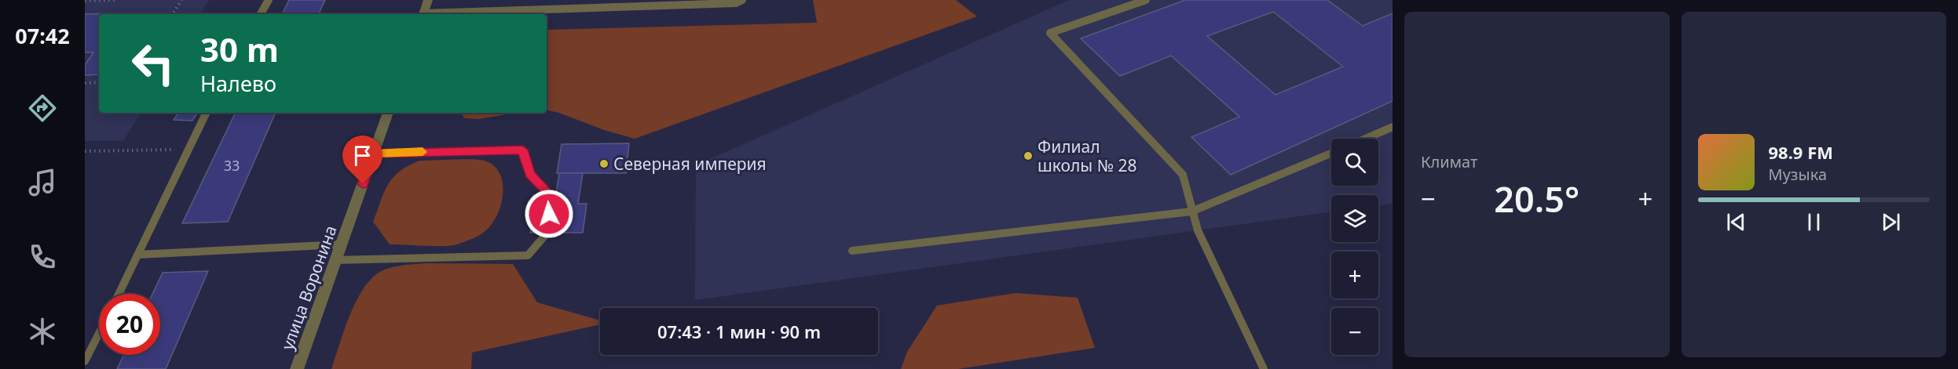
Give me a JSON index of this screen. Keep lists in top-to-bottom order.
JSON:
{
  "streets": {
    "street": ["улица Воронина"]
  },
  "places": ["Филиал школы № 28", "Северная империя"],
  "house_numbers": ["33"],
  "page": {
    "tabs": "07:42",
    "tile": "Климат",
    "turn": ["30 m", "Налево"],
    "song": ["98.9 FM", "Музыка"],
    "map_buttons": ["+", "−"],
    "heat": ["−", "20.5°", "+"],
    "limit": "20",
    "trip": "07:43 · 1 мин · 90 m"
  }
}
